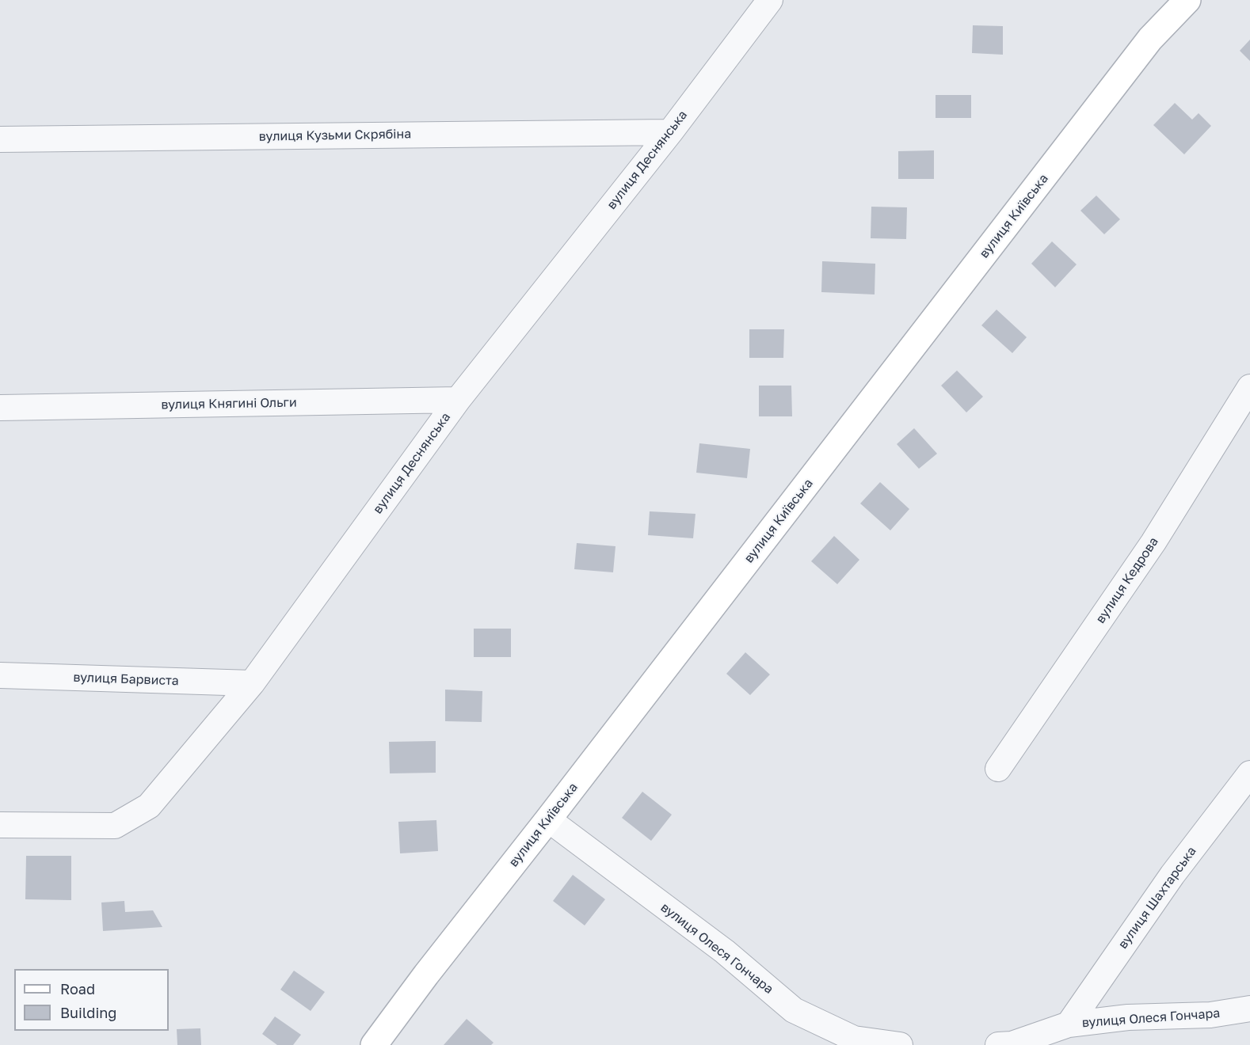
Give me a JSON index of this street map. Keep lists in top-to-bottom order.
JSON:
{
  "streets": {
    "main road": ["вулиця Київська"],
    "street": [
      "вулиця Кузьми Скрябіна",
      "вулиця Деснянська",
      "вулиця Княгині Ольги",
      "вулиця Кедрова",
      "вулиця Барвиста",
      "вулиця Шахтарська",
      "вулиця Олеся Гончара"
    ]
  },
  "crossings": [
    ["вулиця Кузьми Скрябіна", "вулиця Деснянська"],
    ["вулиця Деснянська", "вулиця Княгині Ольги"],
    ["вулиця Деснянська", "вулиця Барвиста"],
    ["вулиця Київська", "вулиця Олеся Гончара"],
    ["вулиця Шахтарська", "вулиця Олеся Гончара"]
  ],
  "legend": ["Road", "Building"]
}
